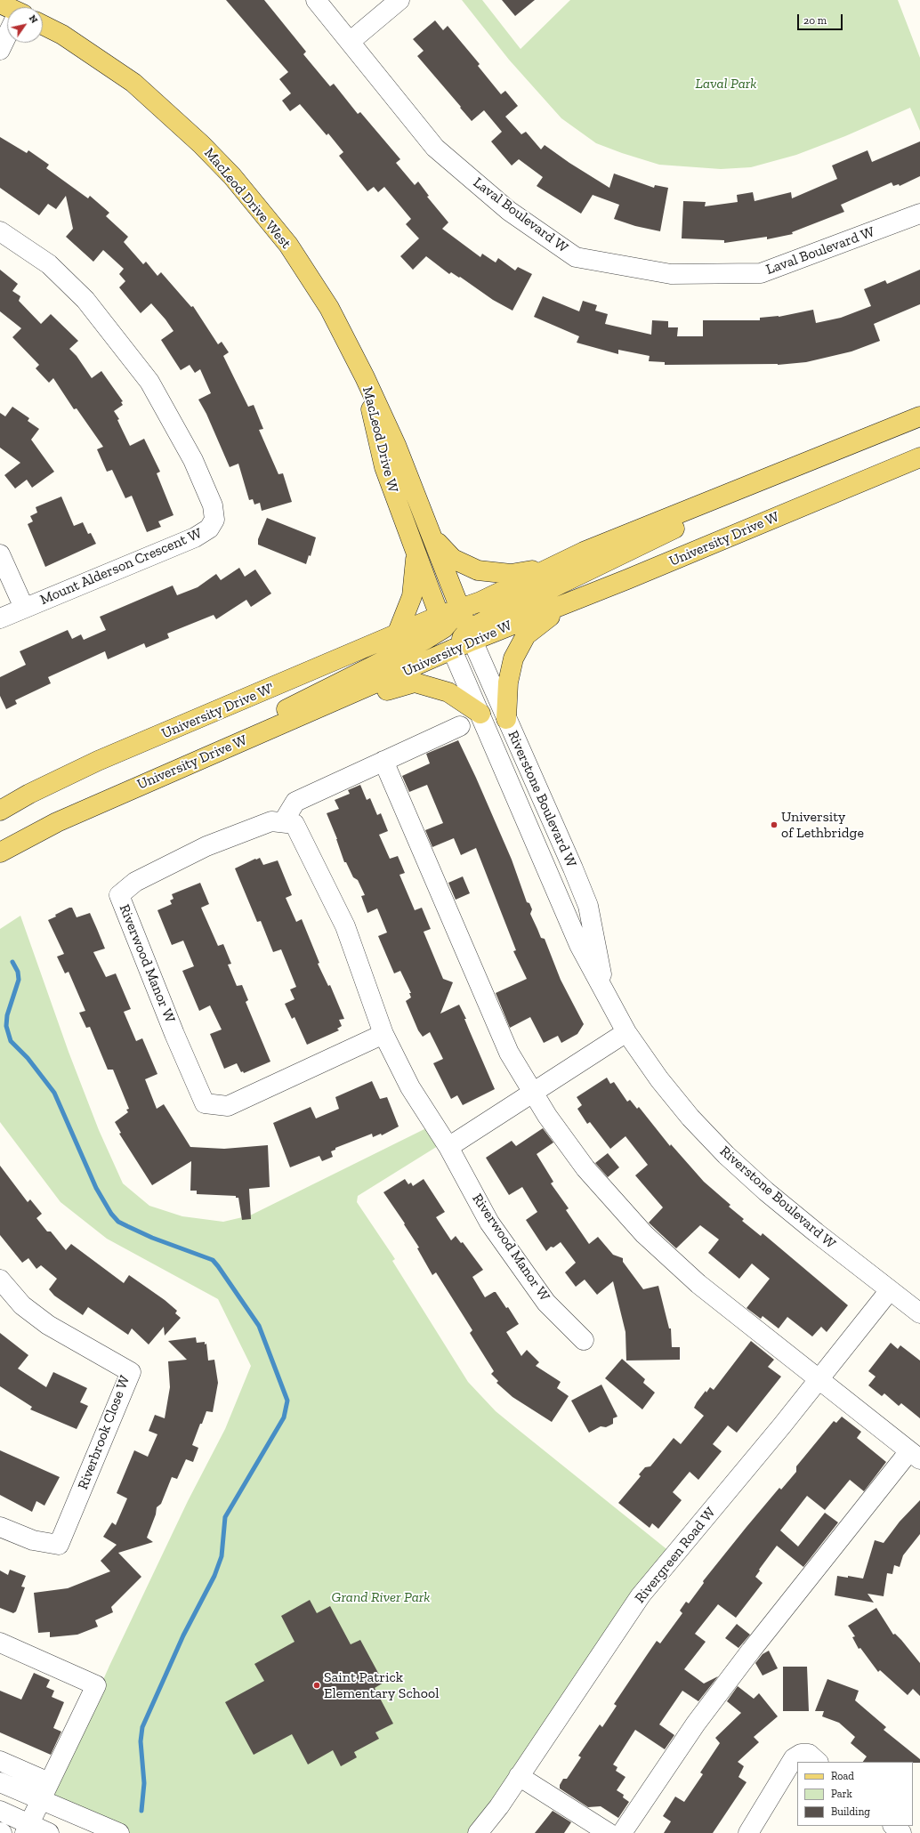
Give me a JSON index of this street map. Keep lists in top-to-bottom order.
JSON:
{
  "streets": {
    "main road": [
      "MacLeod Drive West",
      "MacLeod Drive W",
      "University Drive W",
      "University Drive W'",
      "Riverstone Boulevard W"
    ],
    "street": [
      "Laval Boulevard W",
      "Mount Alderson Crescent W",
      "Riverwood Manor W",
      "Riverbrook Close W",
      "Rivergreen Road W"
    ]
  },
  "crossings": [
    ["MacLeod Drive West", "MacLeod Drive W"],
    ["MacLeod Drive W", "University Drive W'"],
    ["MacLeod Drive W", "Riverstone Boulevard W"],
    ["University Drive W", "Riverstone Boulevard W"],
    ["University Drive W'", "Riverstone Boulevard W"],
    ["Riverstone Boulevard W", "Rivergreen Road W"]
  ],
  "parks": ["Laval Park", "Grand River Park"],
  "places": ["University of Lethbridge", "Saint Patrick Elementary School"],
  "legend": ["Road", "Park", "Building"],
  "scale_bar": "20 m",
  "north": "top right"
}
